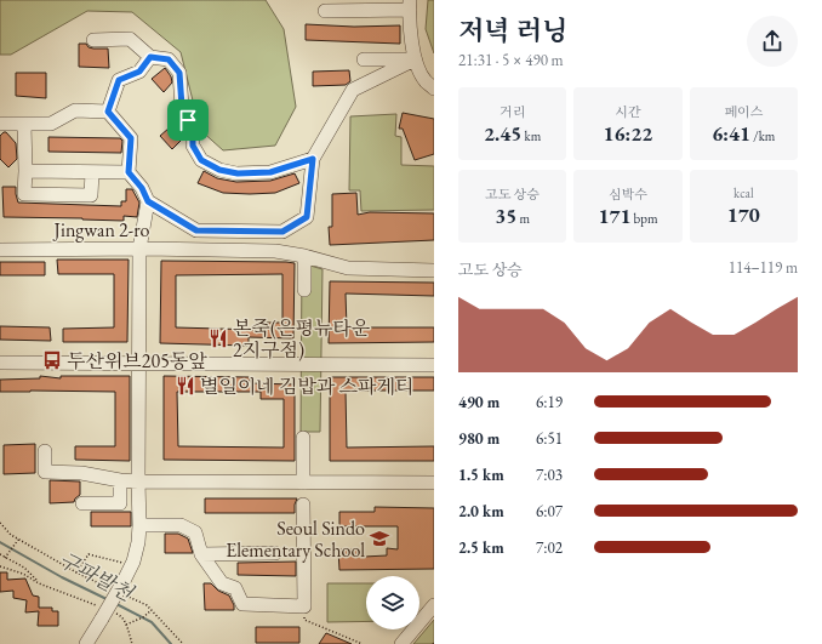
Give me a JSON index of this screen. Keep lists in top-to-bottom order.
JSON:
{
  "streets": {
    "street": ["Jingwan 2-ro"]
  },
  "water": ["구파발천"],
  "places": {
    "restaurant": ["본죽(은평뉴타운 2지구점)", "별일이네 김밥과 스파게티"],
    "bus stop": ["두산위브205동앞"],
    "school or university": ["Seoul Sindo Elementary School"]
  },
  "page": {
    "heading": ["저녁 러닝", "21:31 · 5 × 490 m"],
    "stats": [
      ["거리", "2.45 km"],
      ["시간", "16:22"],
      ["페이스", "6:41 /km"],
      ["고도 상승", "35 m"],
      ["심박수", "171 bpm"],
      ["kcal", "170"]
    ],
    "chart": ["고도 상승", "114–119 m"],
    "list": [
      {
        "name": "490 m",
        "note": "6:19"
      },
      {
        "name": "980 m",
        "note": "6:51"
      },
      {
        "name": "1.5 km",
        "note": "7:03"
      },
      {
        "name": "2.0 km",
        "note": "6:07"
      },
      {
        "name": "2.5 km",
        "note": "7:02"
      }
    ]
  }
}
